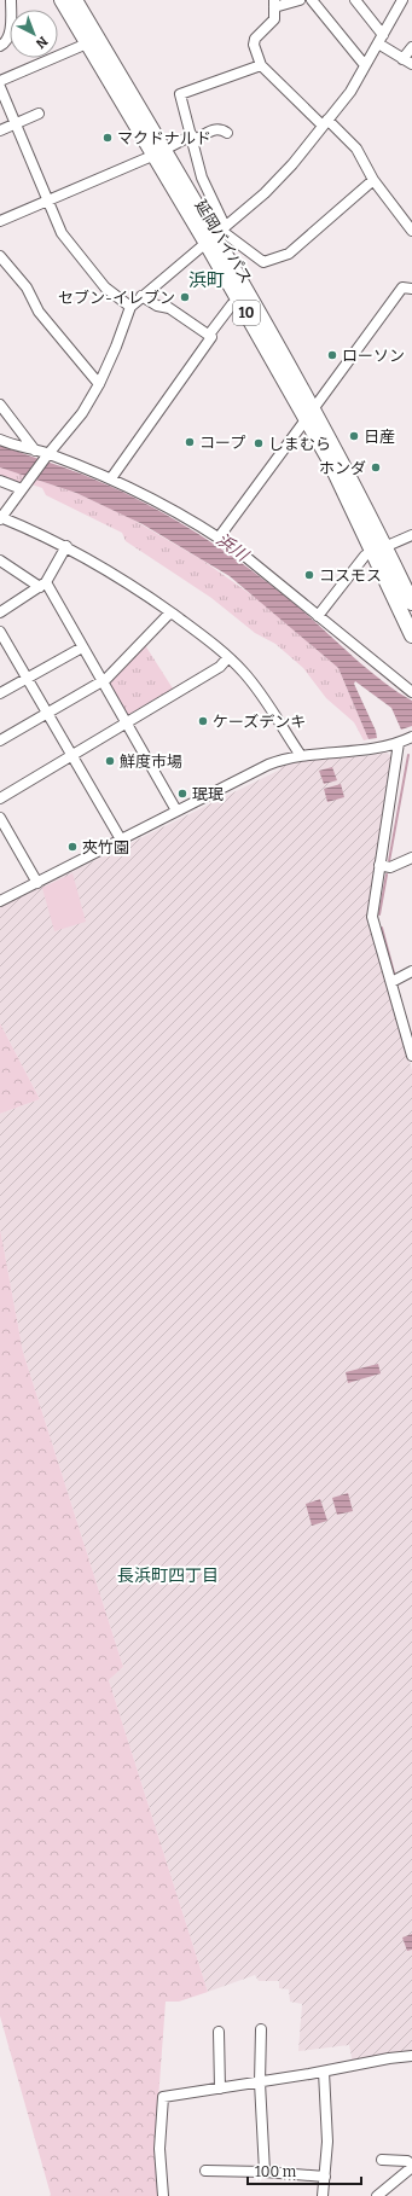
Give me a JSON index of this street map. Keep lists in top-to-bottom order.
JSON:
{
  "streets": {
    "highway": ["延岡バイパス", "10"]
  },
  "districts": ["浜町", "長浜町四丁目"],
  "water": ["浜川"],
  "places": [
    "マクドナルド",
    "セブン-イレブン",
    "ローソン",
    "日産",
    "コープ",
    "しまむら",
    "ホンダ",
    "コスモス",
    "ケーズデンキ",
    "鮮度市場",
    "珉珉",
    "夾竹園"
  ],
  "scale_bar": "100 m",
  "north": "bottom right"
}
